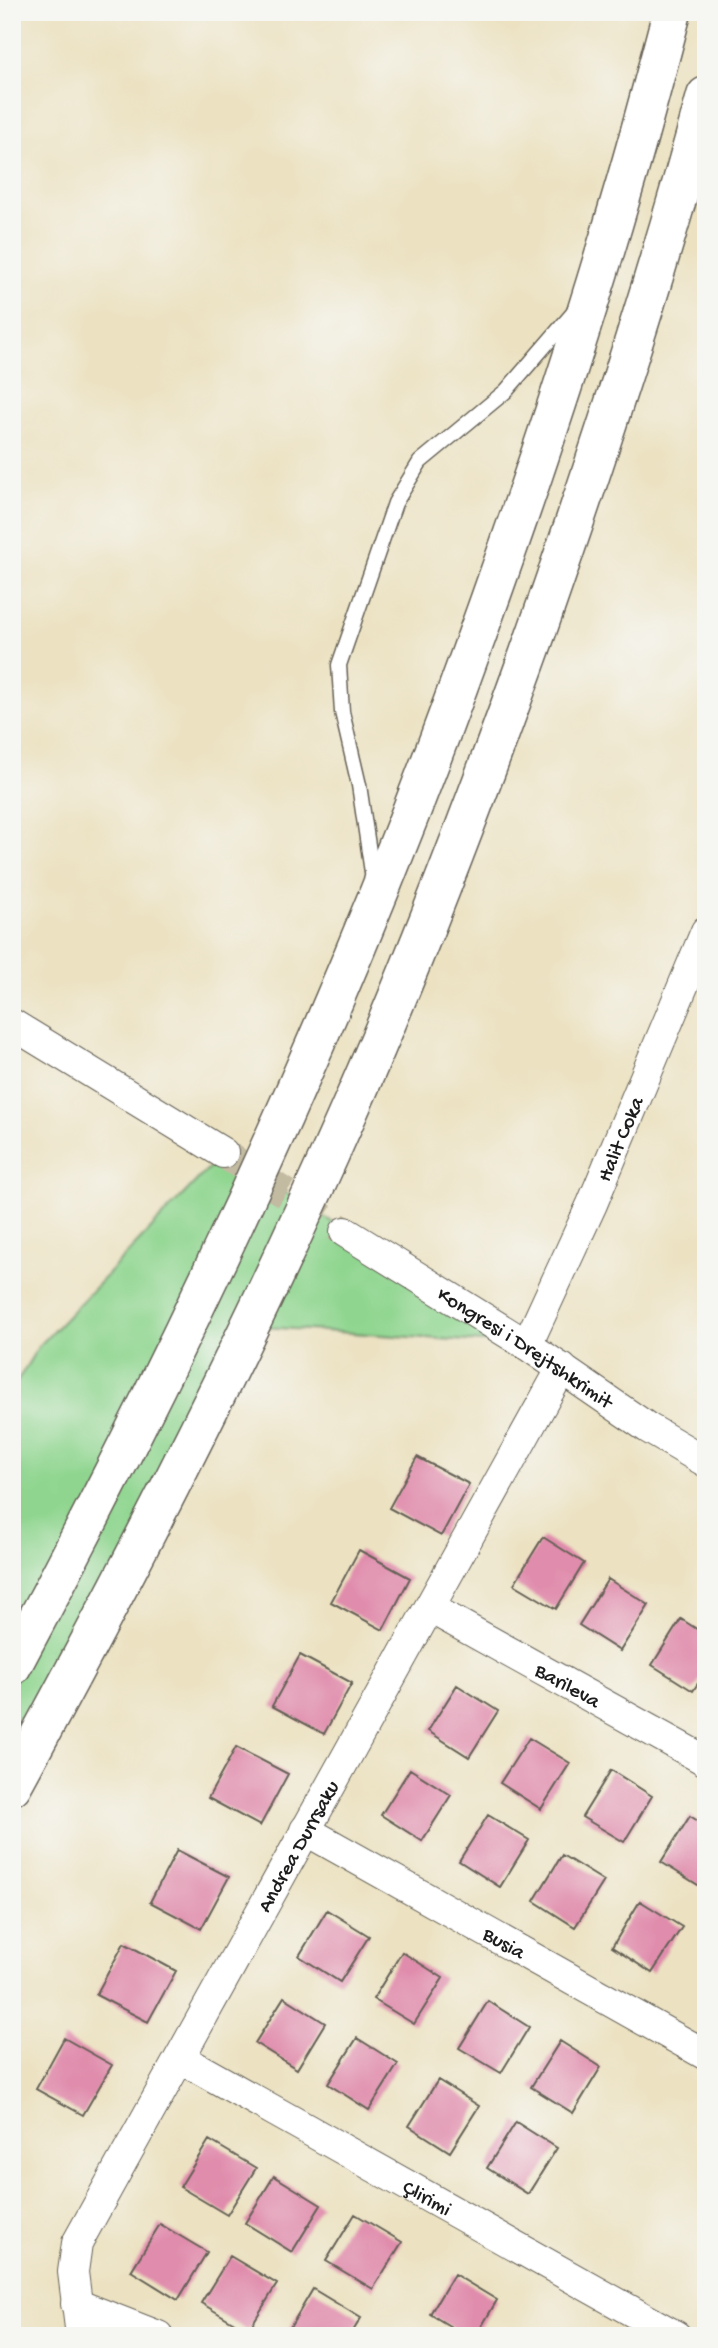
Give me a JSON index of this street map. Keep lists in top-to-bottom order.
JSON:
{
  "streets": {
    "street": [
      "Halit Coka",
      "Kongresi i Drejtshkrimit",
      "Barileva",
      "Andrea Durrsaku",
      "Busia",
      "Çlirimi"
    ]
  },
  "crossings": [
    ["Halit Coka", "Kongresi i Drejtshkrimit"],
    ["Kongresi i Drejtshkrimit", "Andrea Durrsaku"],
    ["Barileva", "Andrea Durrsaku"],
    ["Andrea Durrsaku", "Busia"],
    ["Andrea Durrsaku", "Çlirimi"]
  ]
}
